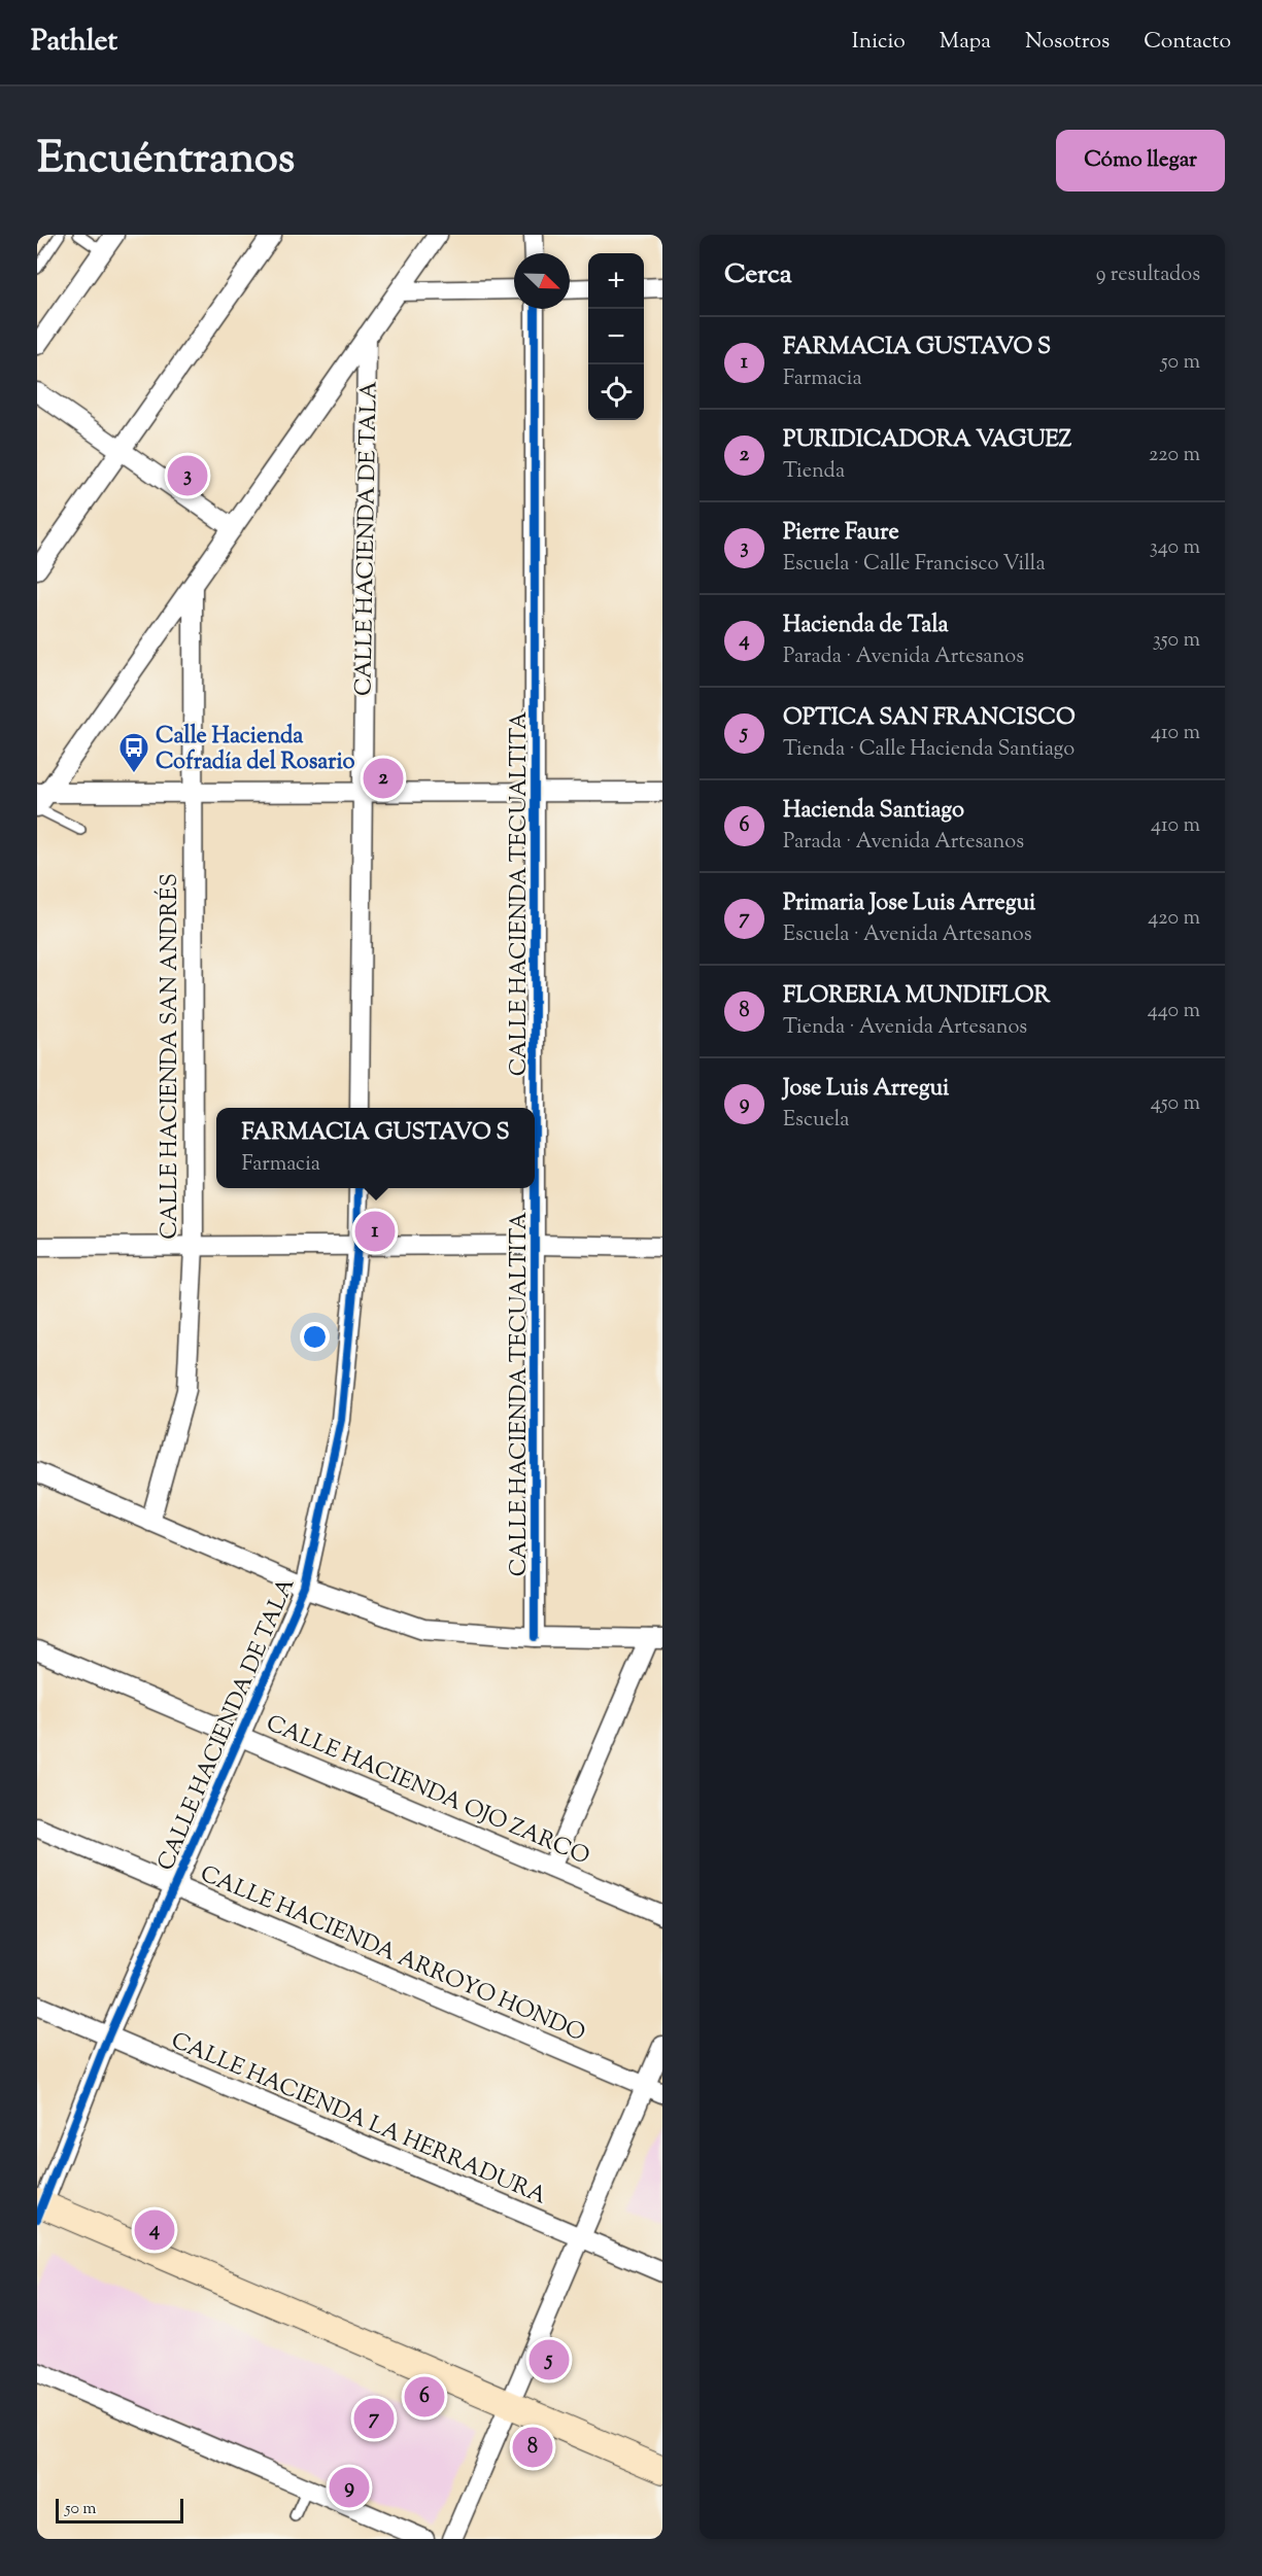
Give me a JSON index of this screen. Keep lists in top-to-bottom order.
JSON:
{
  "streets": {
    "street": [
      "CALLE HACIENDA DE TALA",
      "CALLE HACIENDA TECUALTITA",
      "CALLE HACIENDA SAN ANDRÉS",
      "CALLE HACIENDA OJO ZARCO",
      "CALLE HACIENDA ARROYO HONDO",
      "CALLE HACIENDA LA HERRADURA"
    ]
  },
  "crossings": [
    ["CALLE HACIENDA DE TALA", "CALLE HACIENDA OJO ZARCO"],
    ["CALLE HACIENDA DE TALA", "CALLE HACIENDA ARROYO HONDO"],
    ["CALLE HACIENDA DE TALA", "CALLE HACIENDA LA HERRADURA"]
  ],
  "places": {
    "bus stop": ["Calle Hacienda Cofradía del Rosario"]
  },
  "scale_bar": "50 m",
  "north": "bottom right",
  "page": {
    "header": "Pathlet",
    "nav": [
      "Inicio",
      "Mapa",
      "Nosotros",
      "Contacto"
    ],
    "title": "Encuéntranos",
    "buttons": "Cómo llegar",
    "heading": ["Cerca", "9 resultados"],
    "map_buttons": ["+", "−"],
    "list": [
      {
        "mark": "1",
        "name": "FARMACIA GUSTAVO S",
        "note": "Farmacia",
        "value": "50 m"
      },
      {
        "mark": "2",
        "name": "PURIDICADORA VAGUEZ",
        "note": "Tienda",
        "value": "220 m"
      },
      {
        "mark": "3",
        "name": "Pierre Faure",
        "note": "Escuela · Calle Francisco Villa",
        "value": "340 m"
      },
      {
        "mark": "4",
        "name": "Hacienda de Tala",
        "note": "Parada · Avenida Artesanos",
        "value": "350 m"
      },
      {
        "mark": "5",
        "name": "OPTICA SAN FRANCISCO",
        "note": "Tienda · Calle Hacienda Santiago",
        "value": "410 m"
      },
      {
        "mark": "6",
        "name": "Hacienda Santiago",
        "note": "Parada · Avenida Artesanos",
        "value": "410 m"
      },
      {
        "mark": "7",
        "name": "Primaria Jose Luis Arregui",
        "note": "Escuela · Avenida Artesanos",
        "value": "420 m"
      },
      {
        "mark": "8",
        "name": "FLORERIA MUNDIFLOR",
        "note": "Tienda · Avenida Artesanos",
        "value": "440 m"
      },
      {
        "mark": "9",
        "name": "Jose Luis Arregui",
        "note": "Escuela",
        "value": "450 m"
      }
    ],
    "pins": [
      "3",
      "2",
      "1",
      "4",
      "5",
      "6",
      "7",
      "8",
      "9"
    ],
    "popup": ["FARMACIA GUSTAVO S", "Farmacia"],
    "scale": "50 m"
  }
}
